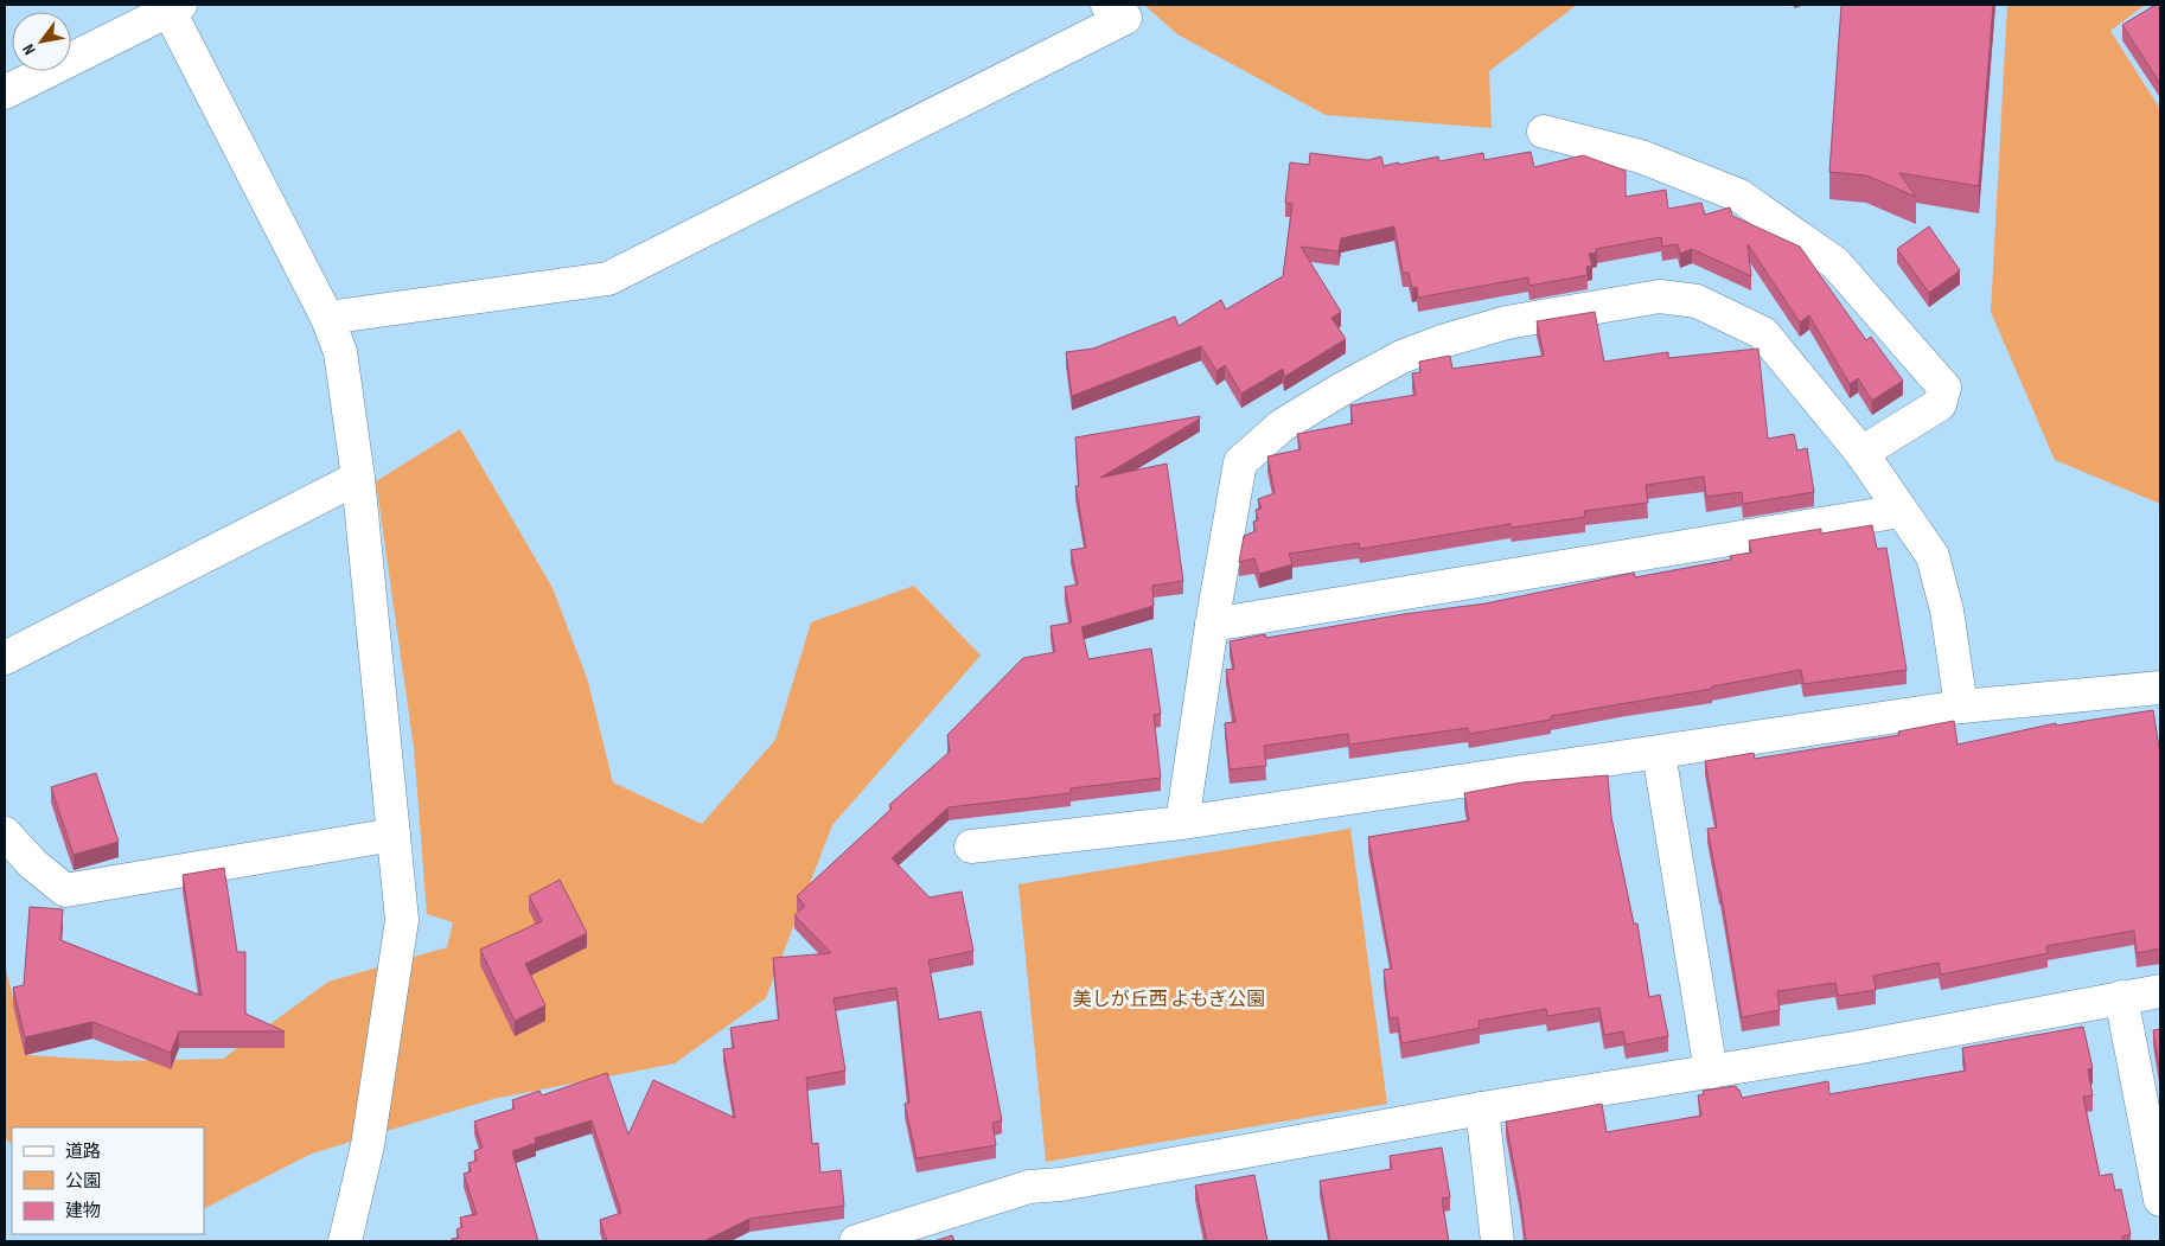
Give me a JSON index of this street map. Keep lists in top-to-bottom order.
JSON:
{
  "parks": ["美しが丘西 よもぎ公園"],
  "legend": ["道路", "公園", "建物"],
  "north": "bottom left"
}
